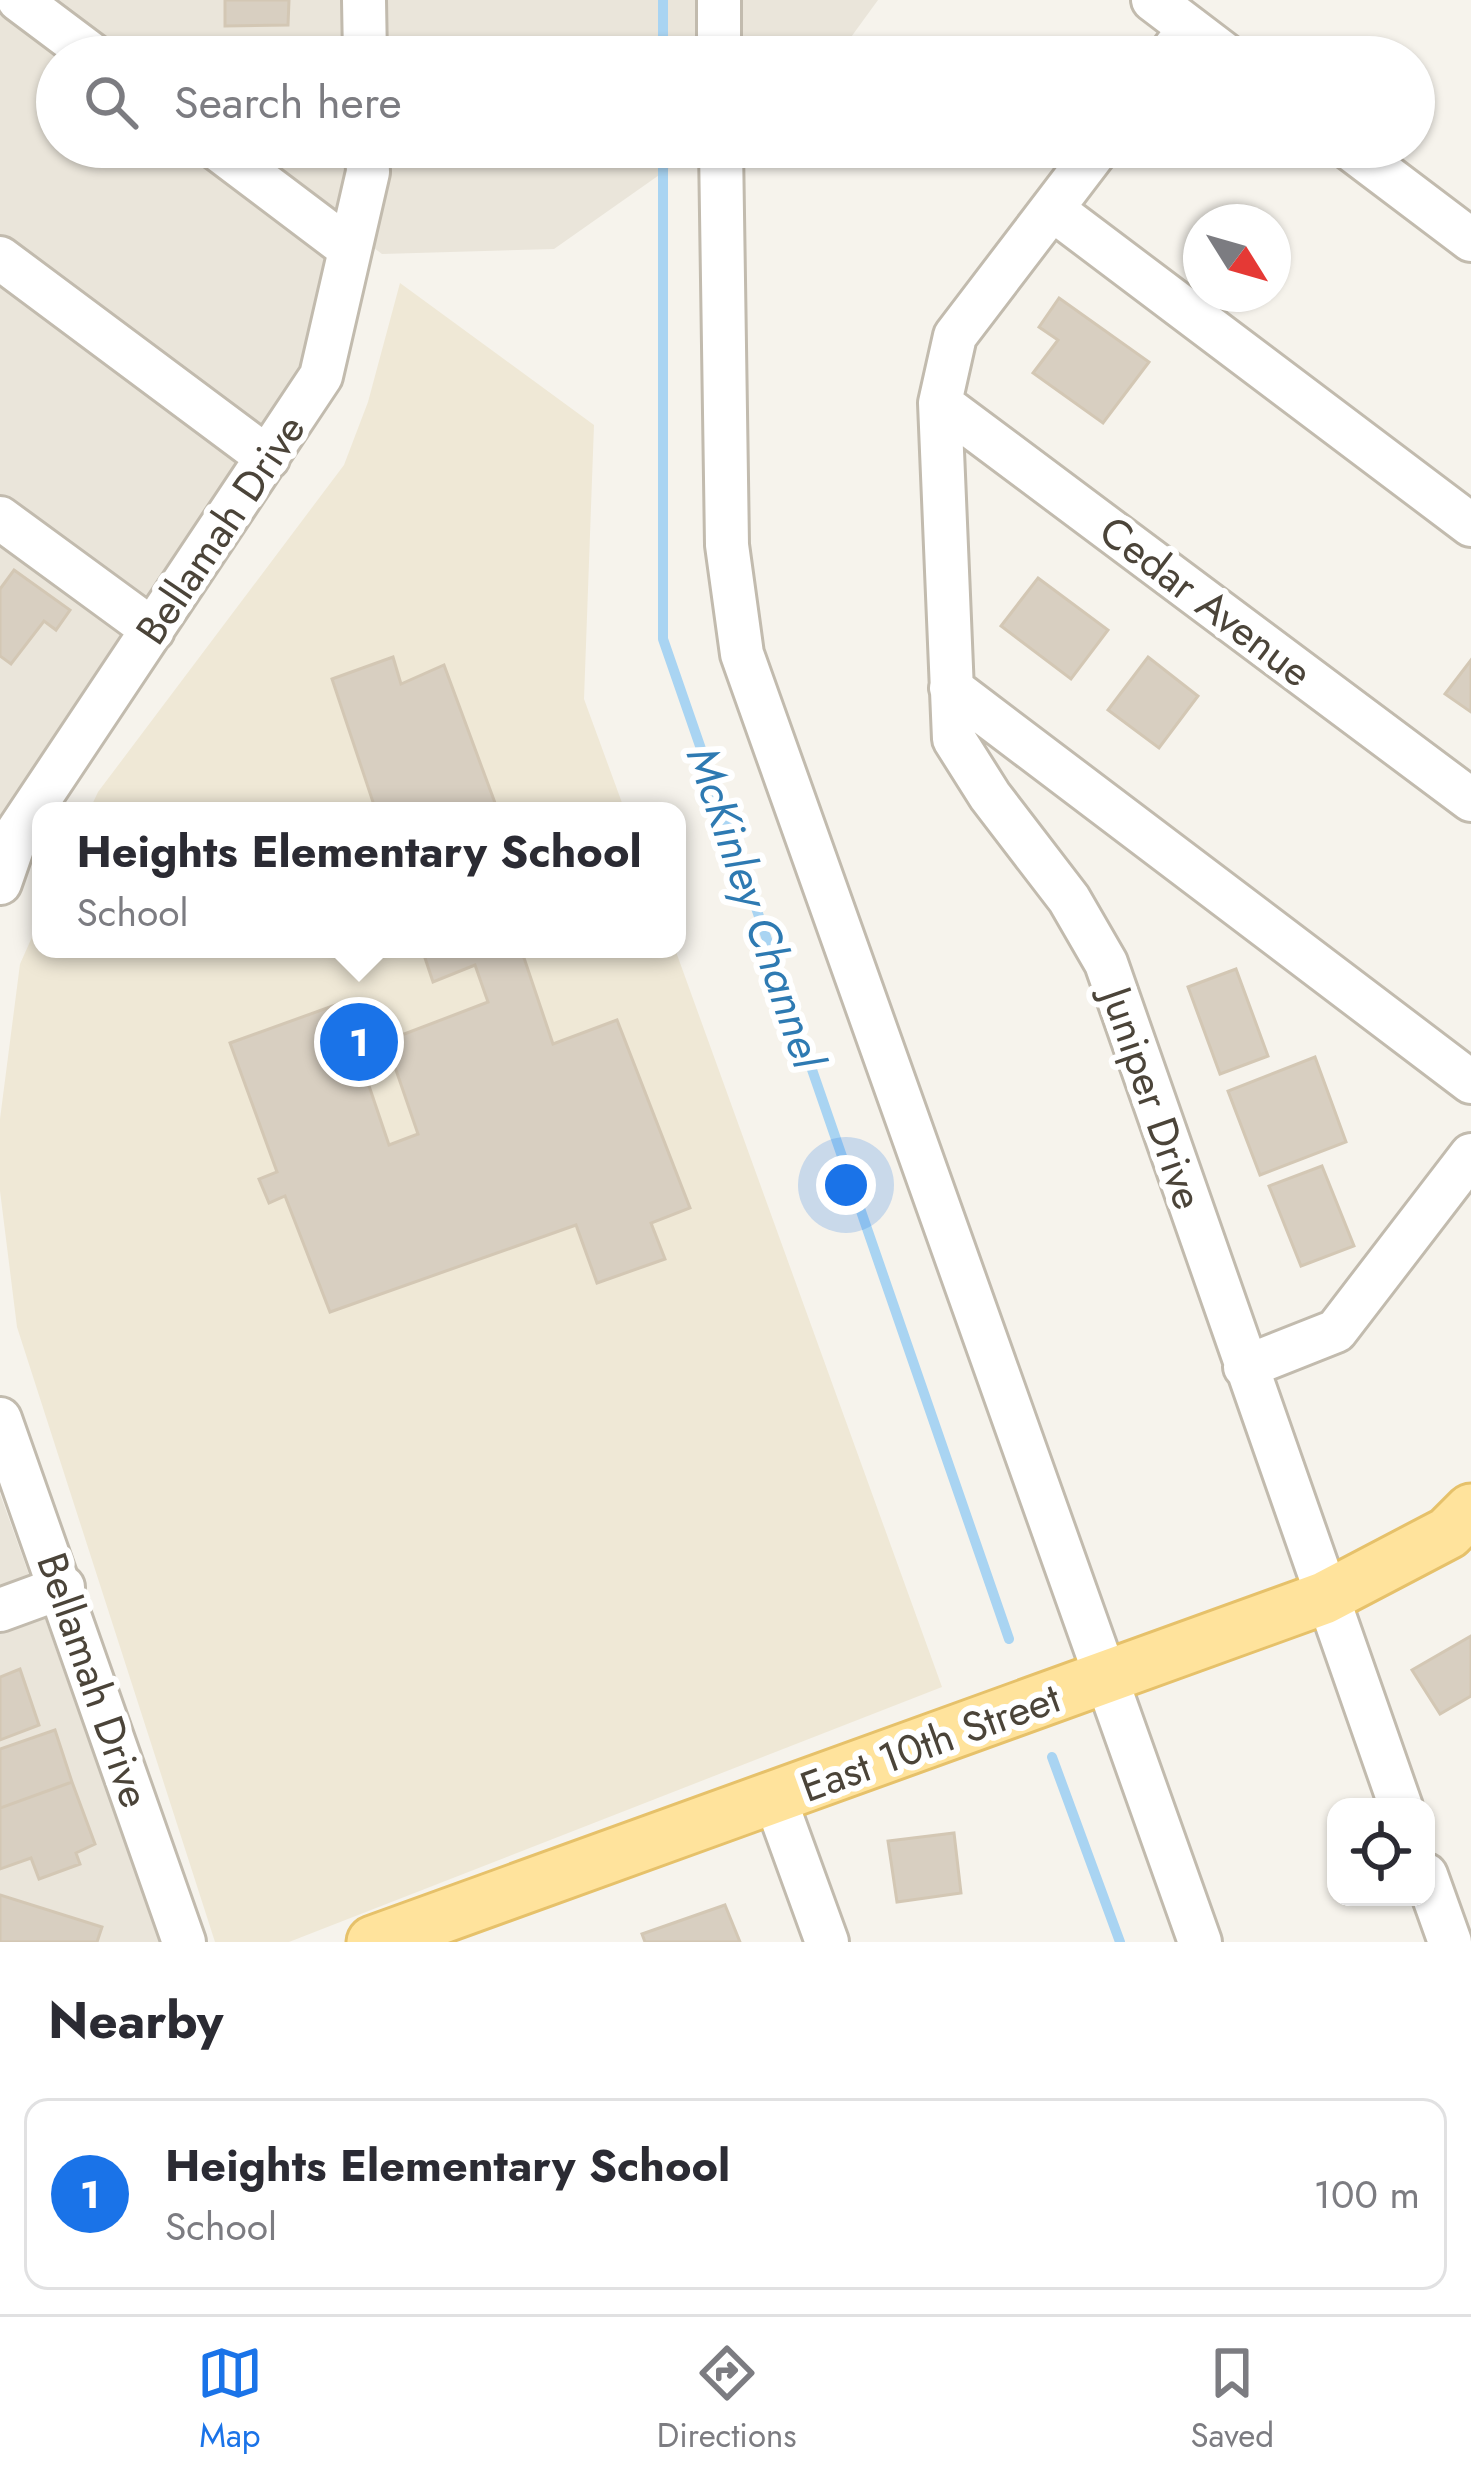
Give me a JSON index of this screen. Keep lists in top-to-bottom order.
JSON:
{
  "streets": {
    "main road": ["East 10th Street"],
    "street": ["Bellamah Drive", "Cedar Avenue", "Juniper Drive"]
  },
  "crossings": [
    ["Cedar Avenue", "Juniper Drive"],
    ["Juniper Drive", "East 10th Street"]
  ],
  "water": ["McKinley Channel"],
  "north": "bottom right",
  "page": {
    "search": "Search here",
    "popup": ["Heights Elementary School", "School"],
    "pins": "1",
    "heading": "Nearby",
    "list": [
      {
        "mark": "1",
        "name": "Heights Elementary School",
        "note": "School",
        "value": "100 m"
      }
    ],
    "nav": ["Map", "Directions", "Saved"]
  }
}
